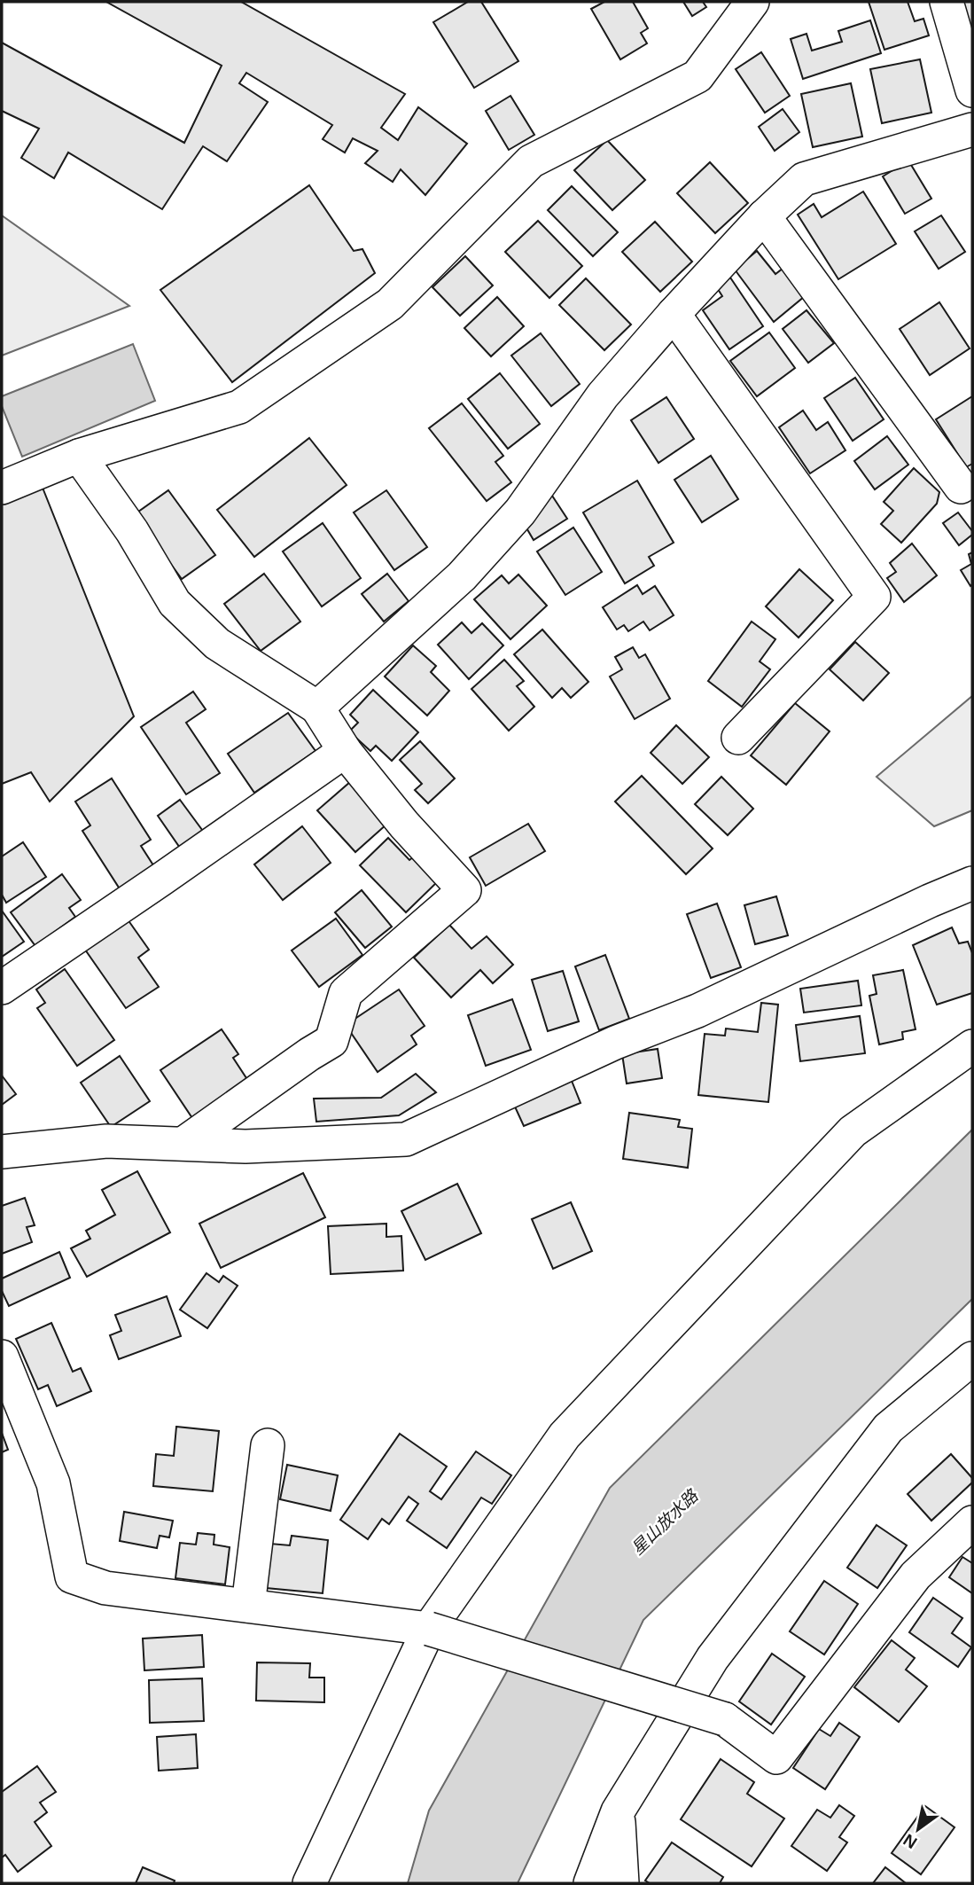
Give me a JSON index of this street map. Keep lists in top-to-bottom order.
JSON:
{
  "water": ["星山放水路"],
  "north": "bottom left"
}
